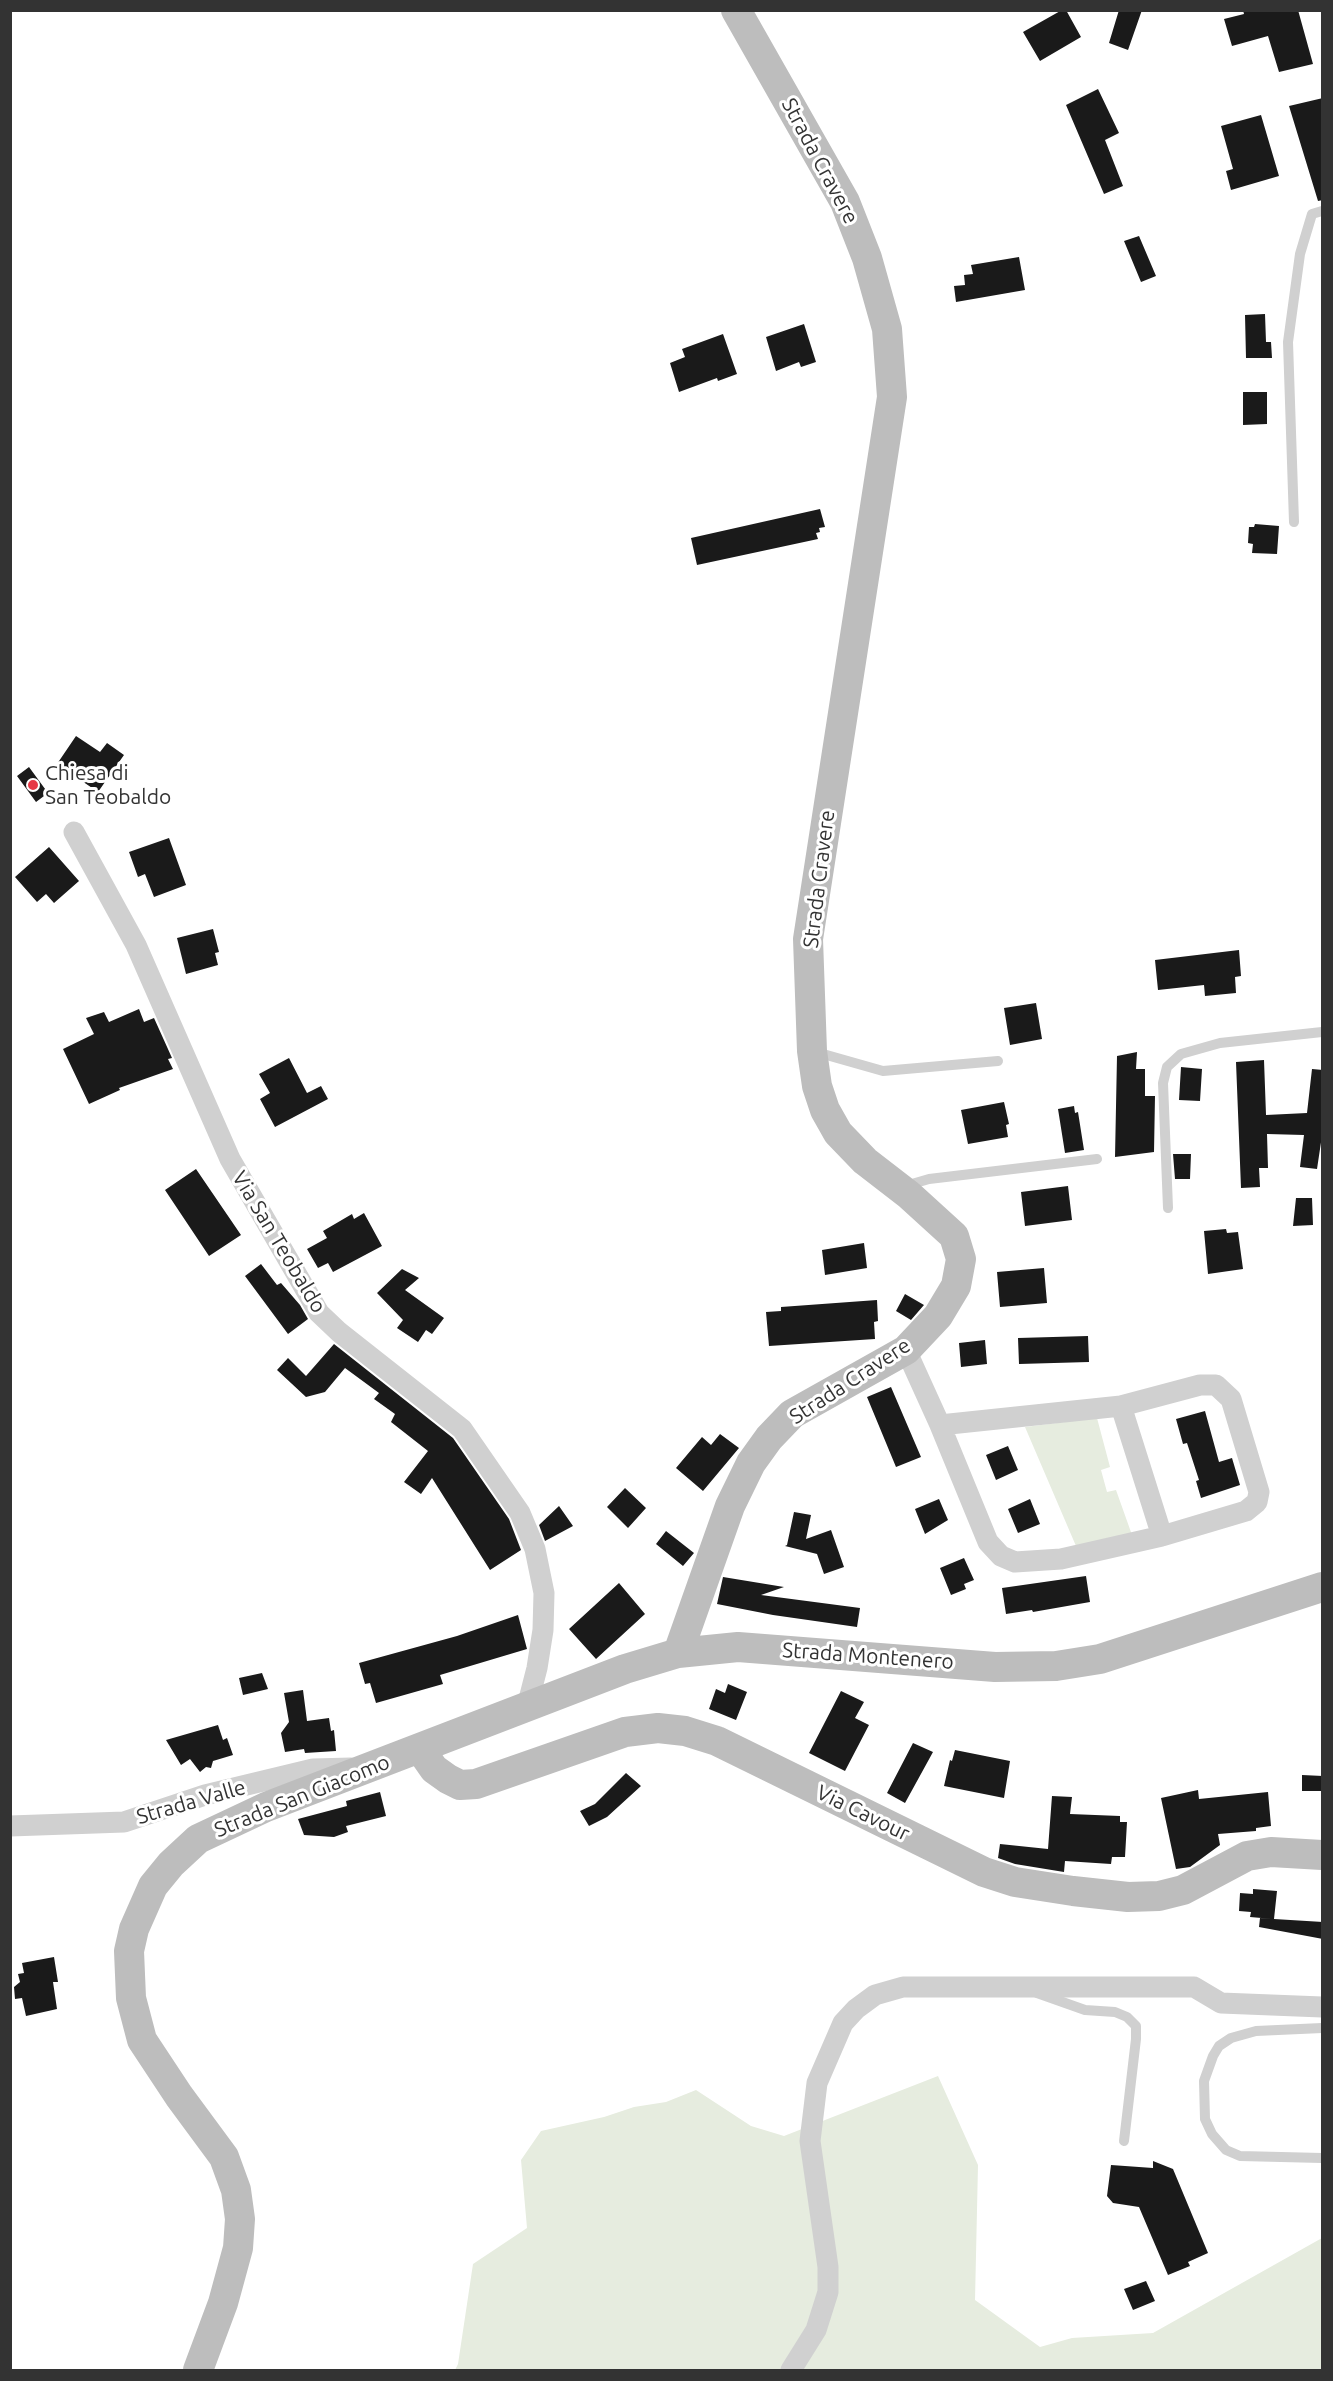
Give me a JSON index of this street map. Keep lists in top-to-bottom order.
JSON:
{
  "streets": {
    "street": [
      "Strada Cravere",
      "Via San Teobaldo",
      "Strada Montenero",
      "Strada San Giacomo",
      "Strada Valle",
      "Via Cavour"
    ]
  },
  "crossings": [
    ["Strada Cravere", "Strada Montenero"],
    ["Via San Teobaldo", "Strada Montenero"],
    ["Strada Montenero", "Strada San Giacomo"],
    ["Strada Montenero", "Via Cavour"],
    ["Strada San Giacomo", "Strada Valle"],
    ["Strada San Giacomo", "Via Cavour"]
  ],
  "places": ["Chiesa di San Teobaldo"]
}
